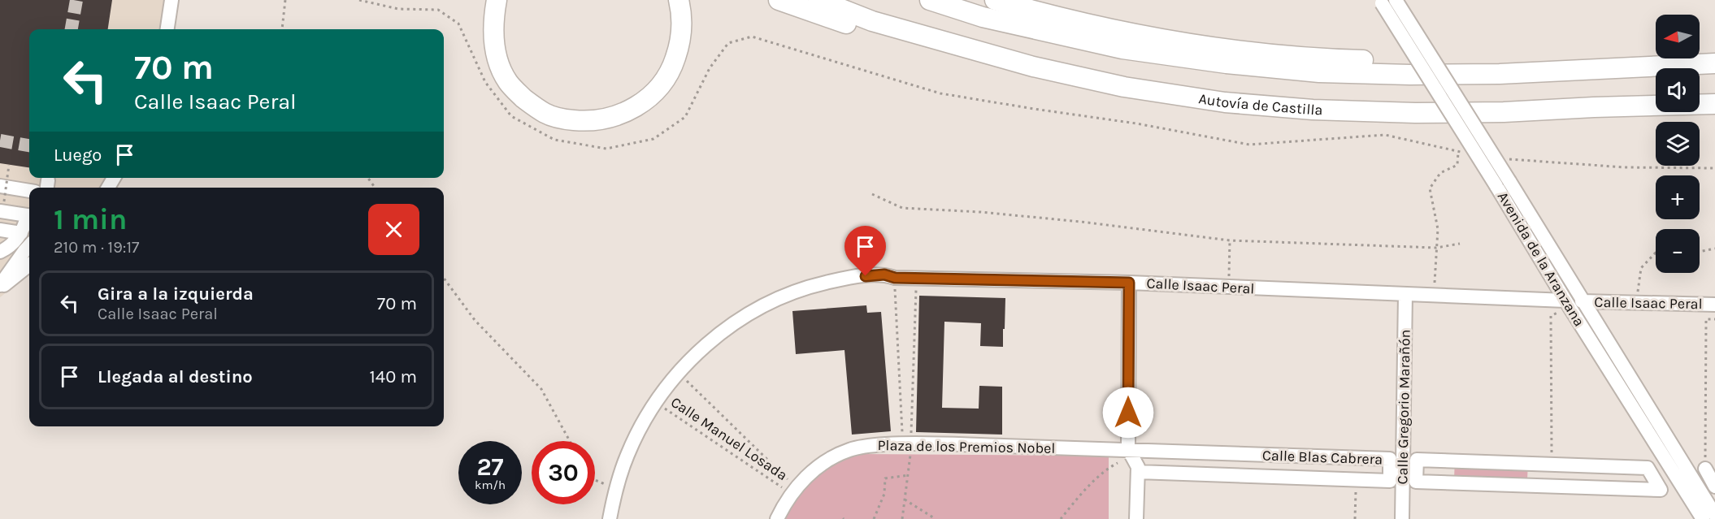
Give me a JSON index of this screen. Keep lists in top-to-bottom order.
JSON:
{
  "streets": {
    "highway": ["Autovía de Castilla"],
    "street": [
      "Avenida de la Aranzana",
      "Calle Isaac Peral",
      "Calle Gregorio Marañón",
      "Plaza de los Premios Nobel",
      "Calle Blas Cabrera"
    ],
    "path": ["Calle Manuel Losada"]
  },
  "crossings": [
    ["Avenida de la Aranzana", "Calle Isaac Peral"],
    ["Calle Isaac Peral", "Calle Gregorio Marañón"],
    ["Calle Isaac Peral", "Calle Manuel Losada"],
    ["Calle Manuel Losada", "Plaza de los Premios Nobel"],
    ["Plaza de los Premios Nobel", "Calle Blas Cabrera"]
  ],
  "north": "left",
  "page": {
    "map_buttons": ["+", "−"],
    "turn": ["70 m", "Calle Isaac Peral"],
    "then": "Luego",
    "heading": ["1 min", "210 m · 19:17"],
    "list": [
      {
        "name": "Gira a la izquierda",
        "note": "Calle Isaac Peral",
        "value": "70 m"
      },
      {
        "name": "Llegada al destino",
        "value": "140 m"
      }
    ],
    "speed": "27 km/h",
    "limit": "30"
  }
}
